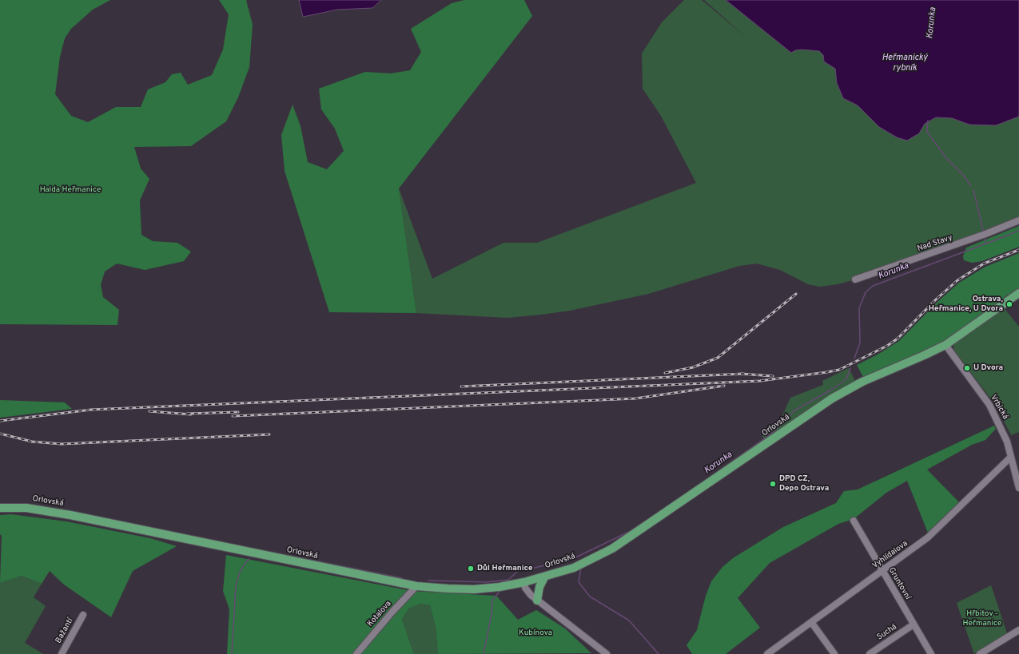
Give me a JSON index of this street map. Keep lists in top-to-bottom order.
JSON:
{
  "streets": {
    "main road": ["Orlovská"],
    "street": [
      "Nad Stavy",
      "Vrbická",
      "Vyhlídalova",
      "Gruntovní",
      "Kotalova",
      "Bažantí",
      "Suchá"
    ]
  },
  "crossings": [
    ["Vrbická", "Orlovská"],
    ["Vrbická", "Vyhlídalova"],
    ["Orlovská", "Kotalova"],
    ["Vyhlídalova", "Gruntovní"],
    ["Gruntovní", "Suchá"]
  ],
  "water": ["Korunka", "Heřmanický rybník"],
  "parks": ["Halda Heřmanice", "Hřbitov - Heřmanice", "Kubínova"],
  "places": [
    "Ostrava, Heřmanice, U Dvora",
    "U Dvora",
    "DPD CZ, Depo Ostrava",
    "Důl Heřmanice"
  ]
}
